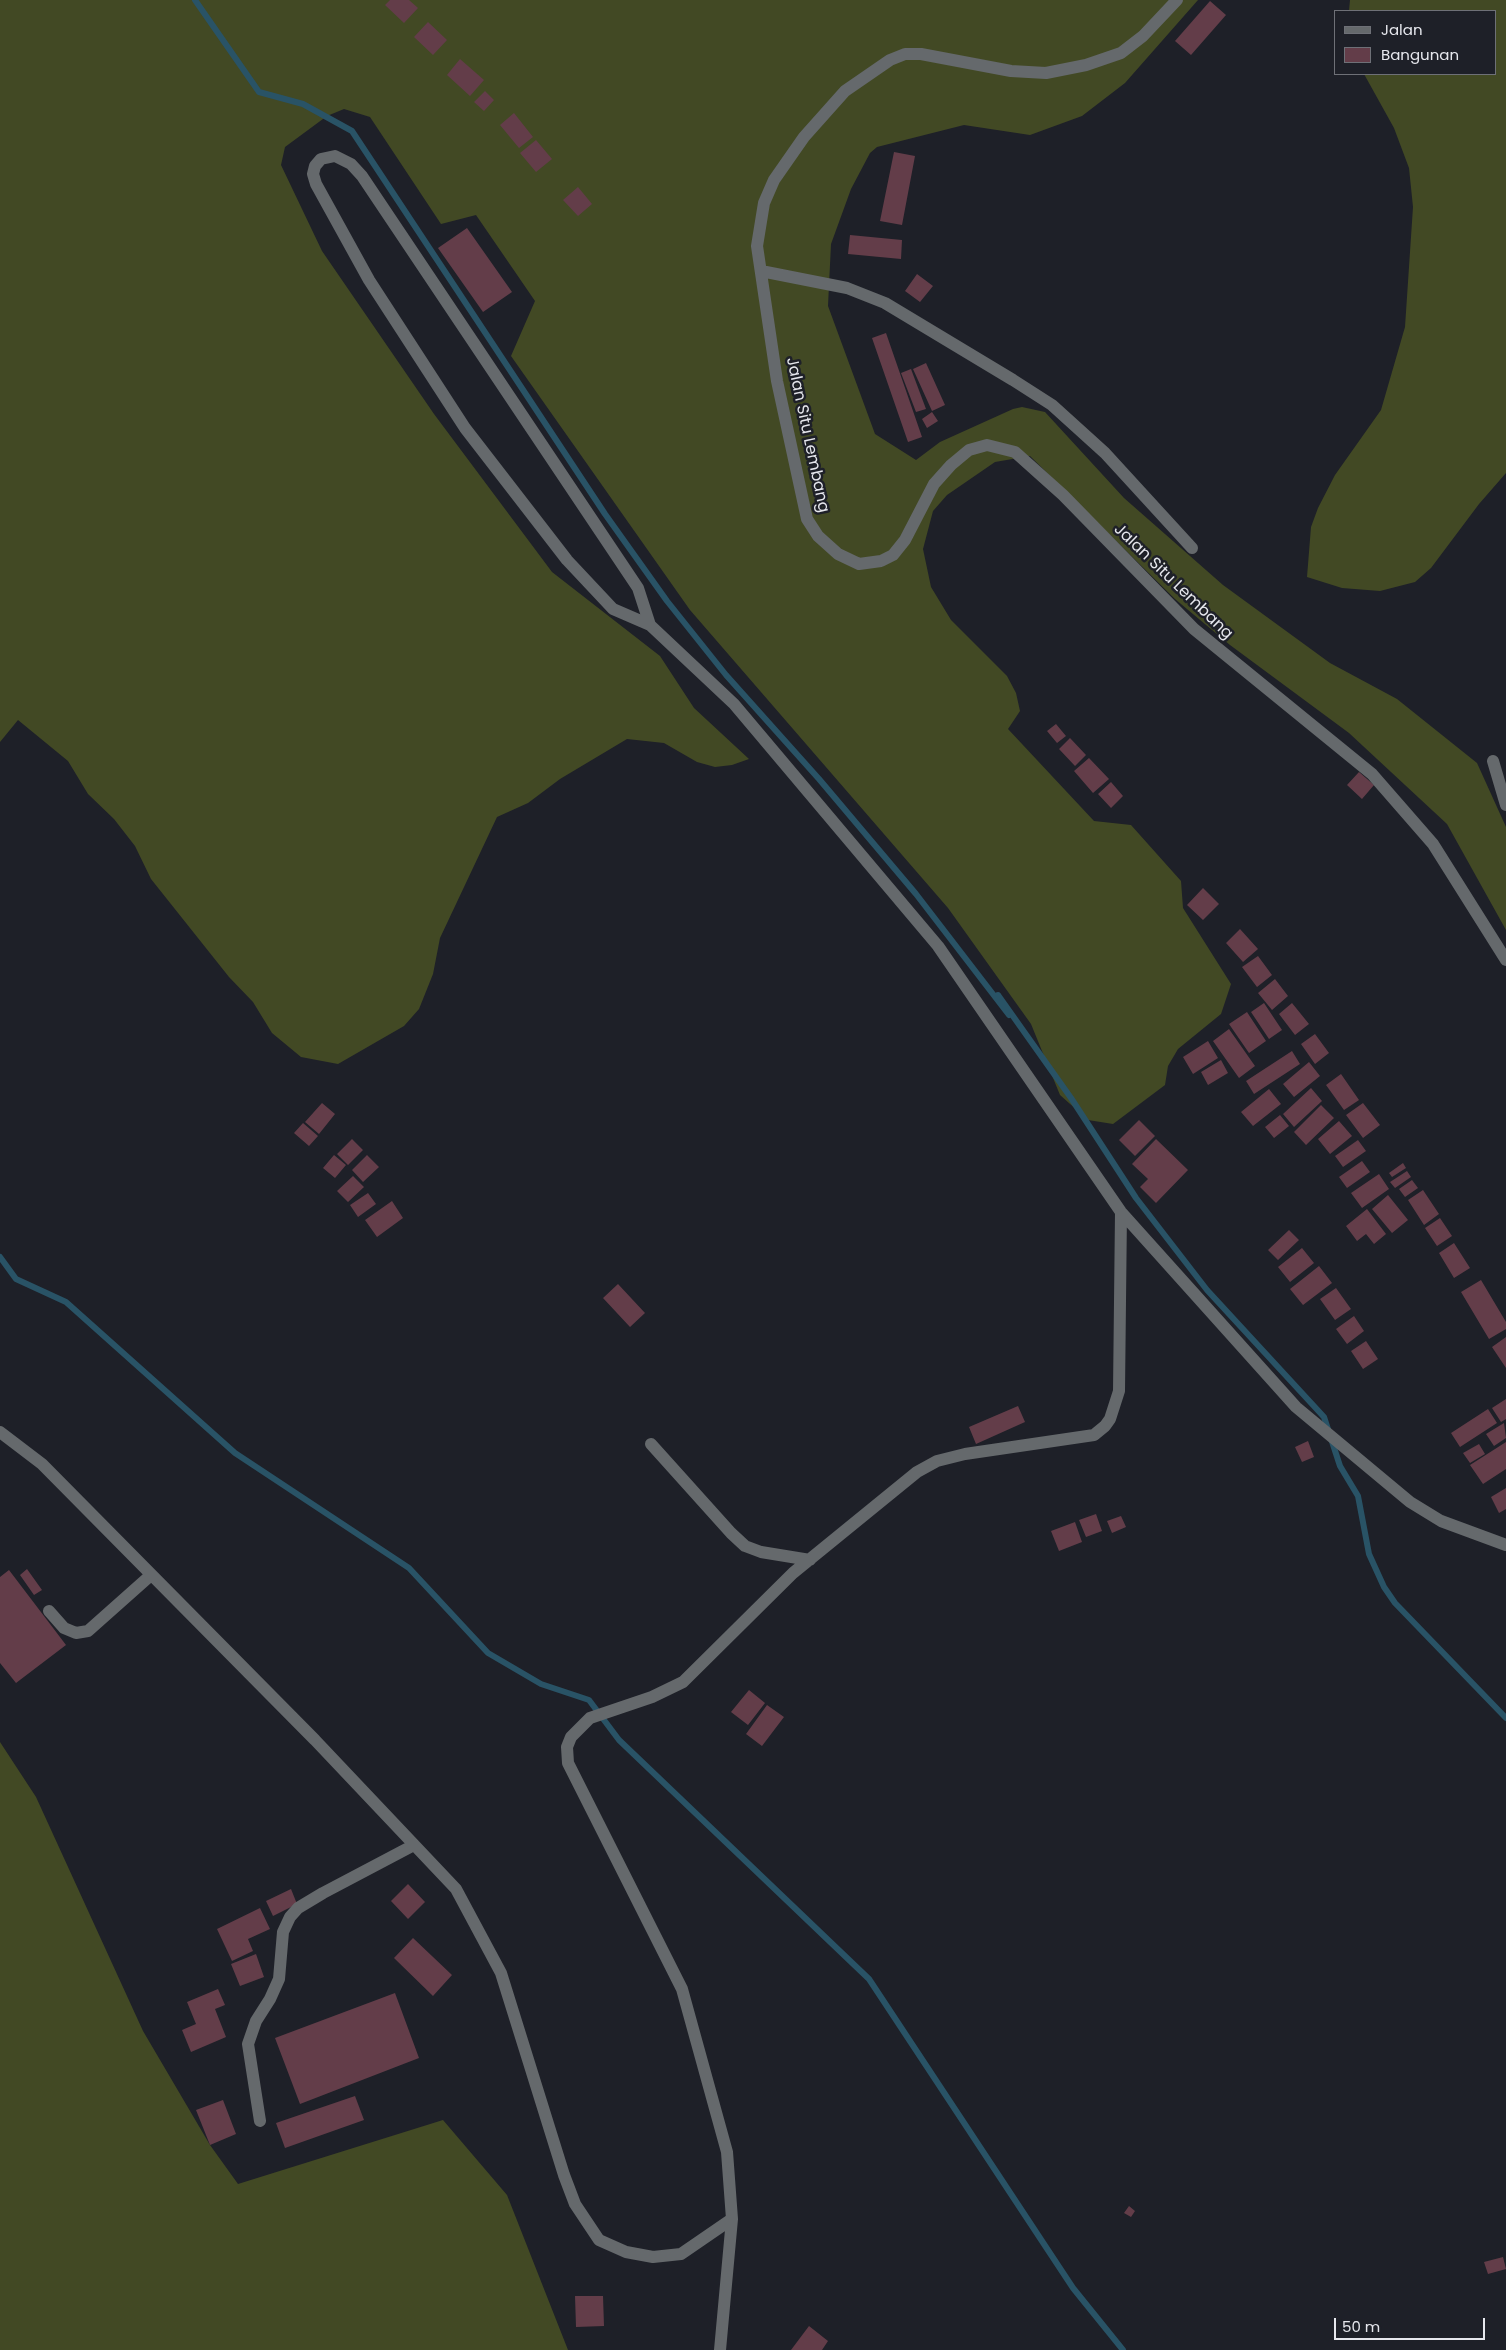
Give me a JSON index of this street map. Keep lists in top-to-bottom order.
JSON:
{
  "streets": {
    "street": ["Jalan Situ Lembang"]
  },
  "legend": ["Jalan", "Bangunan"],
  "scale_bar": "50 m"
}
